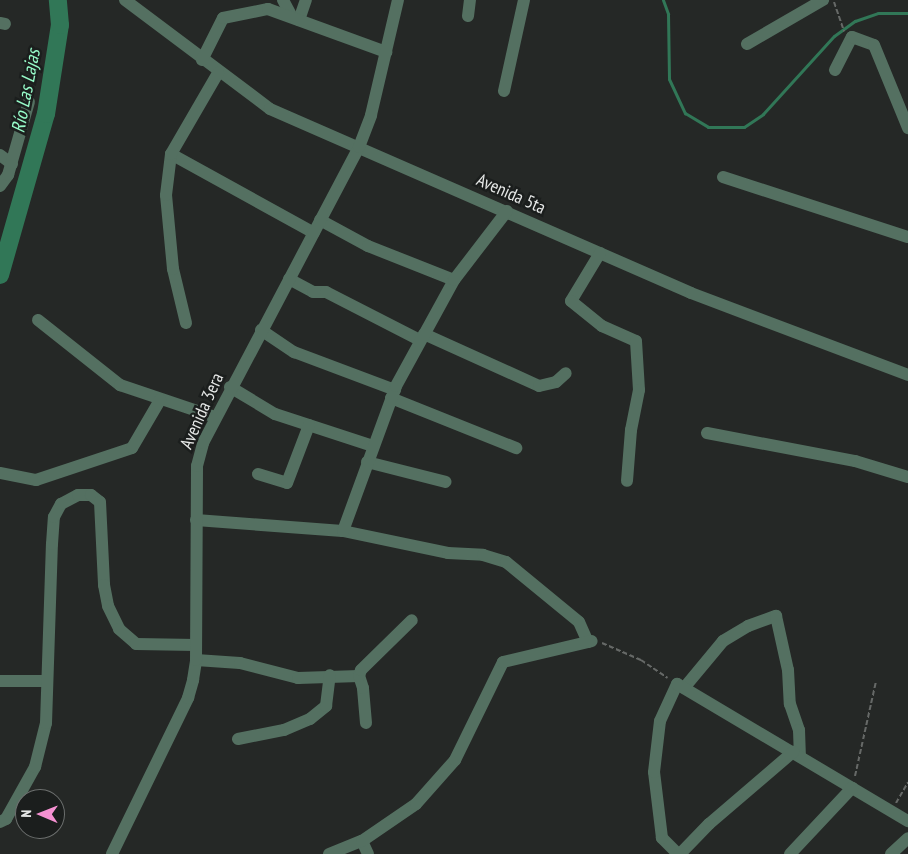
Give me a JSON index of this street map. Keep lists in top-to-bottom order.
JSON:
{
  "streets": {
    "street": ["Avenida 5ta", "Avenida 3era"]
  },
  "crossings": [
    ["Avenida 5ta", "Avenida 3era"]
  ],
  "water": ["Río Las Lajas"],
  "north": "left"
}
